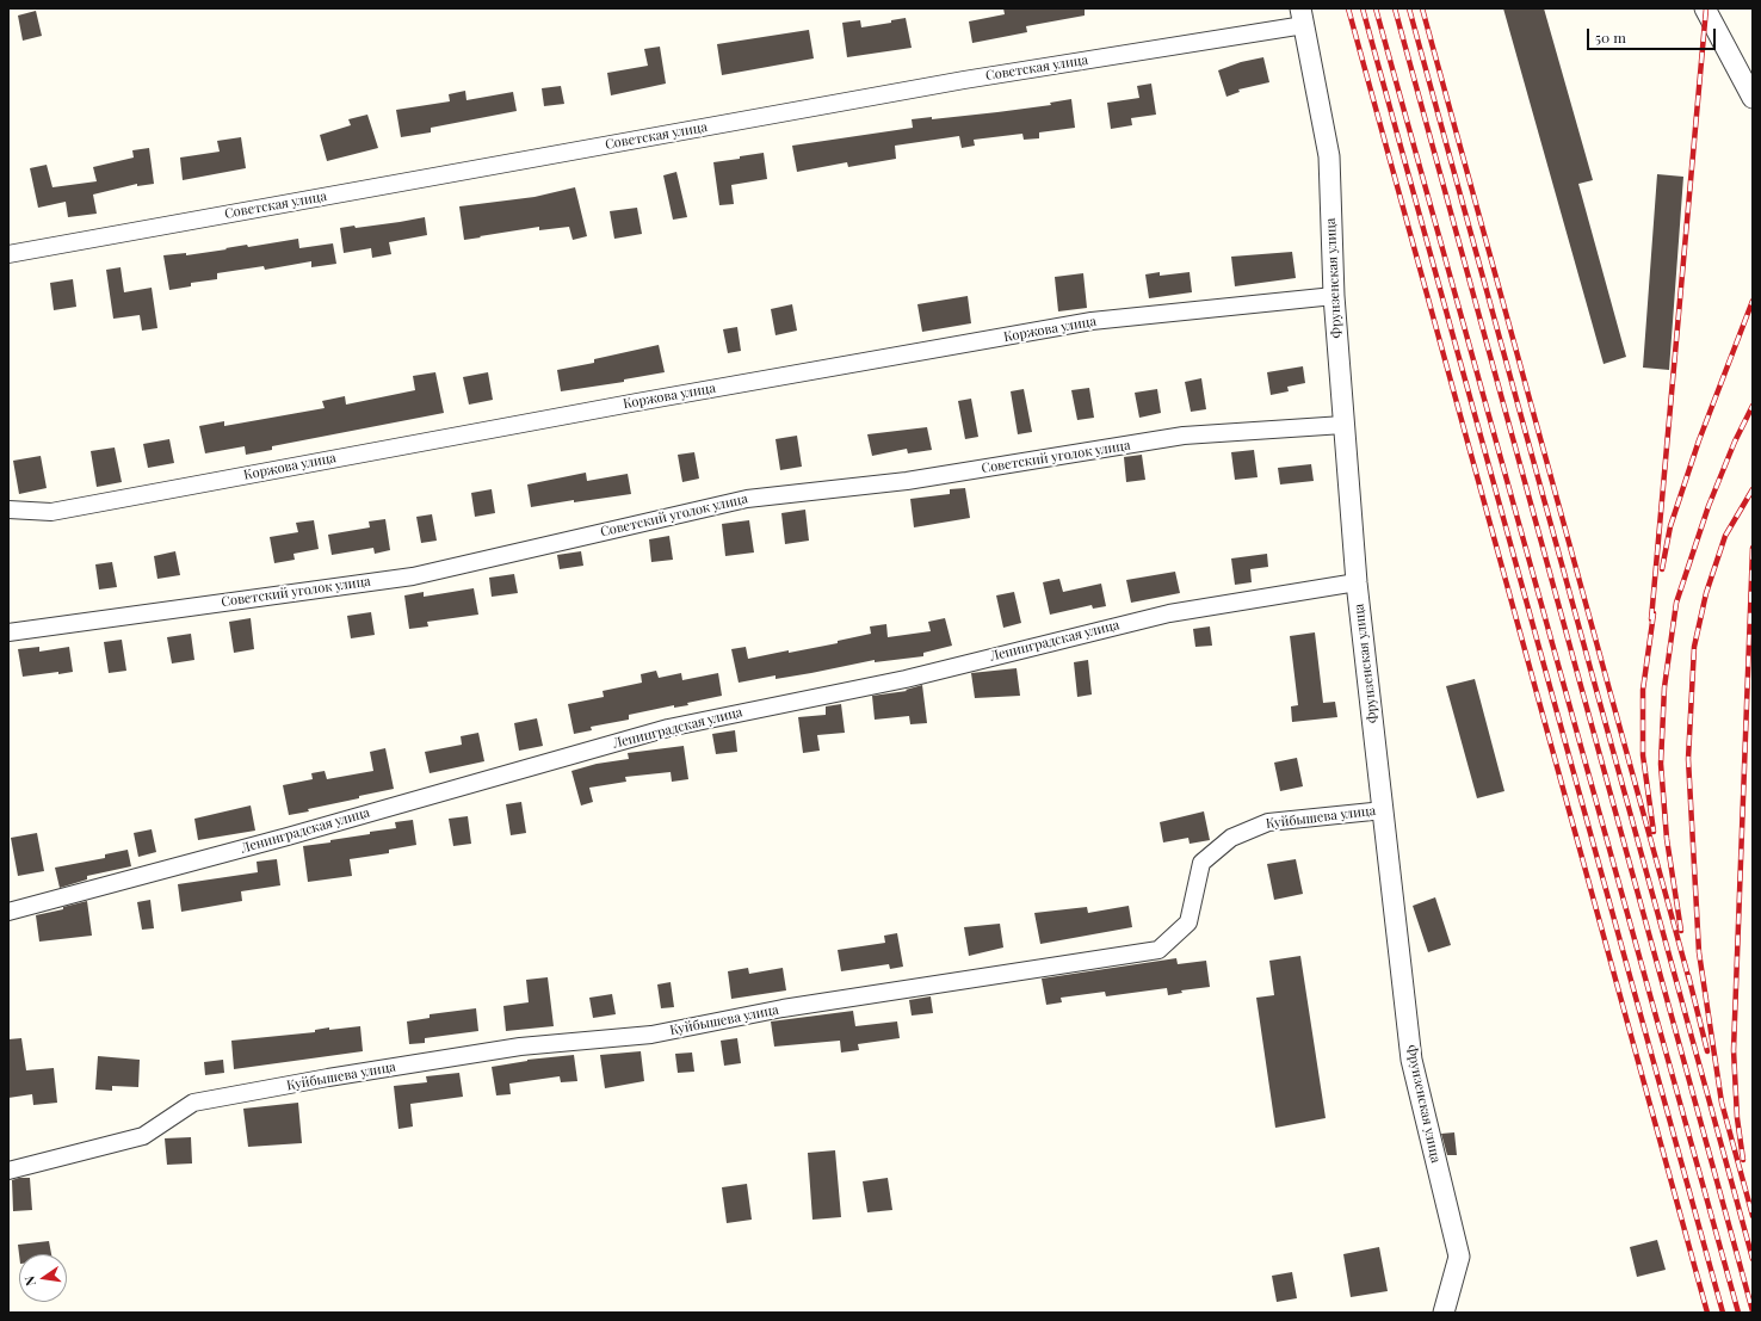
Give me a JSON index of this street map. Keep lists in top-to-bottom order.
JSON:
{
  "streets": {
    "street": [
      "Советская улица",
      "Фрунзенская улица",
      "Коржова улица",
      "Советский уголок улица",
      "Ленинградская улица",
      "Куйбышева улица"
    ]
  },
  "crossings": [
    ["Советская улица", "Фрунзенская улица"],
    ["Фрунзенская улица", "Коржова улица"],
    ["Фрунзенская улица", "Советский уголок улица"],
    ["Фрунзенская улица", "Ленинградская улица"],
    ["Фрунзенская улица", "Куйбышева улица"]
  ],
  "scale_bar": "50 m",
  "north": "left"
}
